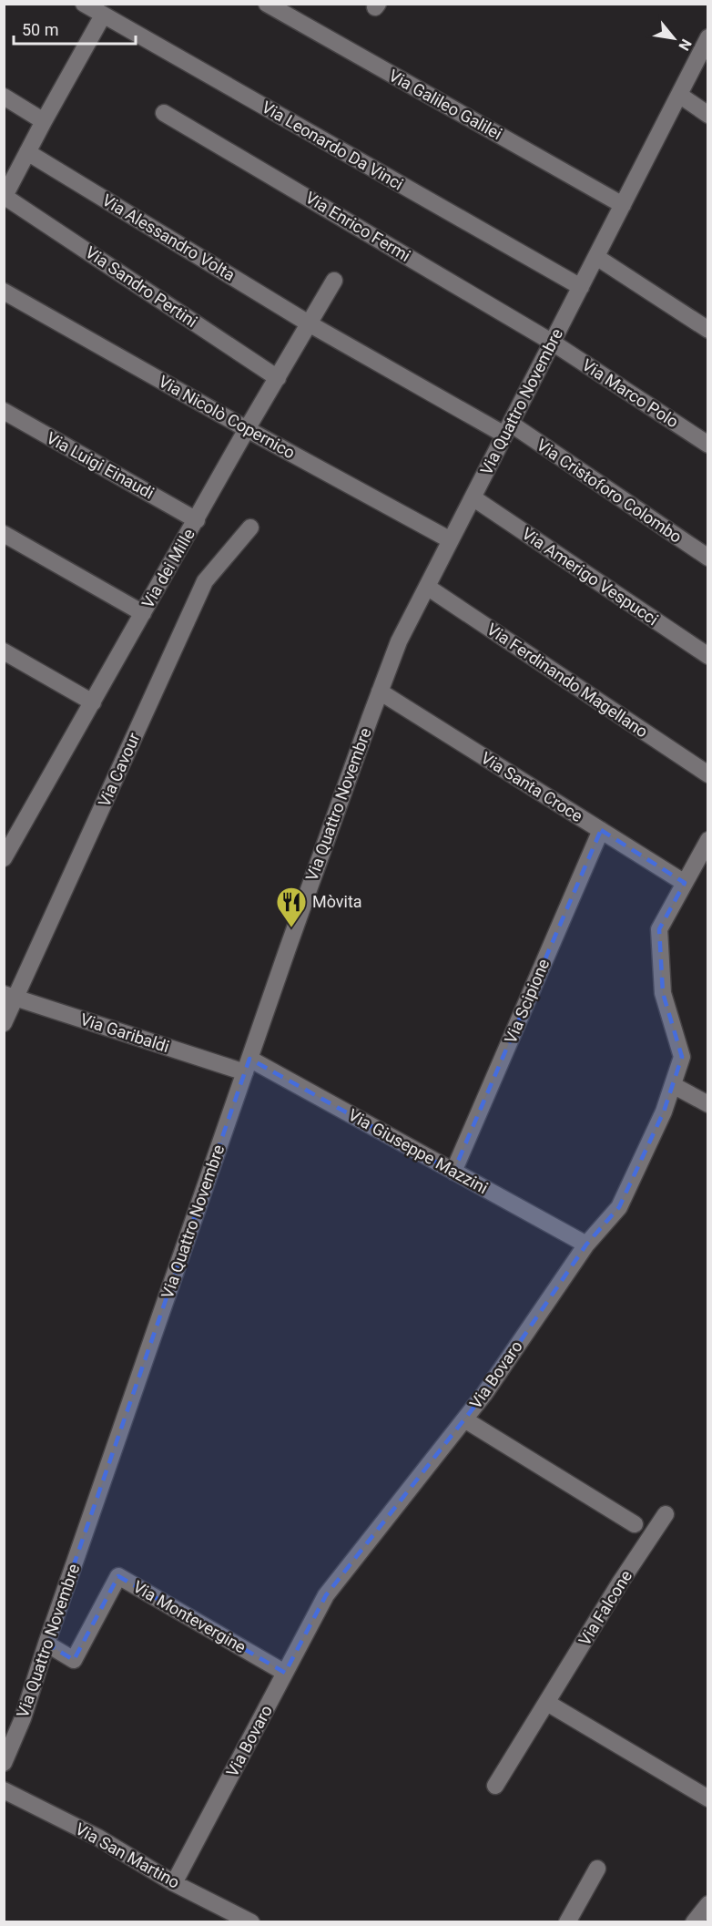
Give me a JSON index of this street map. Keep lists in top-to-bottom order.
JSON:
{
  "streets": {
    "street": [
      "Via Galileo Galilei",
      "Via Leonardo Da Vinci",
      "Via Enrico Fermi",
      "Via Alessandro Volta",
      "Via Sandro Pertini",
      "Via Marco Polo",
      "Via Quattro Novembre",
      "Via Nicolò Copernico",
      "Via Luigi Einaudi",
      "Via Cristoforo Colombo",
      "Via dei Mille",
      "Via Amerigo Vespucci",
      "Via Ferdinando Magellano",
      "Via Cavour",
      "Via Santa Croce",
      "Via Scipione",
      "Via Garibaldi",
      "Via Giuseppe Mazzini",
      "Via Bovaro",
      "Via Falcone",
      "Via Montevergine",
      "Via San Martino"
    ]
  },
  "crossings": [
    ["Via Galileo Galilei", "Via Quattro Novembre"],
    ["Via Leonardo Da Vinci", "Via Quattro Novembre"],
    ["Via Enrico Fermi", "Via Marco Polo"],
    ["Via Enrico Fermi", "Via Quattro Novembre"],
    ["Via Alessandro Volta", "Via Quattro Novembre"],
    ["Via Alessandro Volta", "Via Cristoforo Colombo"],
    ["Via Alessandro Volta", "Via dei Mille"],
    ["Via Sandro Pertini", "Via dei Mille"],
    ["Via Marco Polo", "Via Quattro Novembre"],
    ["Via Quattro Novembre", "Via Nicolò Copernico"],
    ["Via Quattro Novembre", "Via Cristoforo Colombo"],
    ["Via Quattro Novembre", "Via Amerigo Vespucci"],
    ["Via Quattro Novembre", "Via Ferdinando Magellano"],
    ["Via Quattro Novembre", "Via Santa Croce"],
    ["Via Quattro Novembre", "Via Garibaldi"],
    ["Via Quattro Novembre", "Via Giuseppe Mazzini"],
    ["Via Quattro Novembre", "Via Montevergine"],
    ["Via Nicolò Copernico", "Via dei Mille"],
    ["Via Luigi Einaudi", "Via dei Mille"],
    ["Via Cavour", "Via Garibaldi"],
    ["Via Santa Croce", "Via Scipione"],
    ["Via Santa Croce", "Via Bovaro"],
    ["Via Scipione", "Via Giuseppe Mazzini"],
    ["Via Garibaldi", "Via Giuseppe Mazzini"],
    ["Via Giuseppe Mazzini", "Via Bovaro"],
    ["Via Bovaro", "Via Montevergine"],
    ["Via Bovaro", "Via San Martino"]
  ],
  "places": {
    "restaurant": ["Mòvita"]
  },
  "scale_bar": "50 m",
  "north": "bottom right"
}
